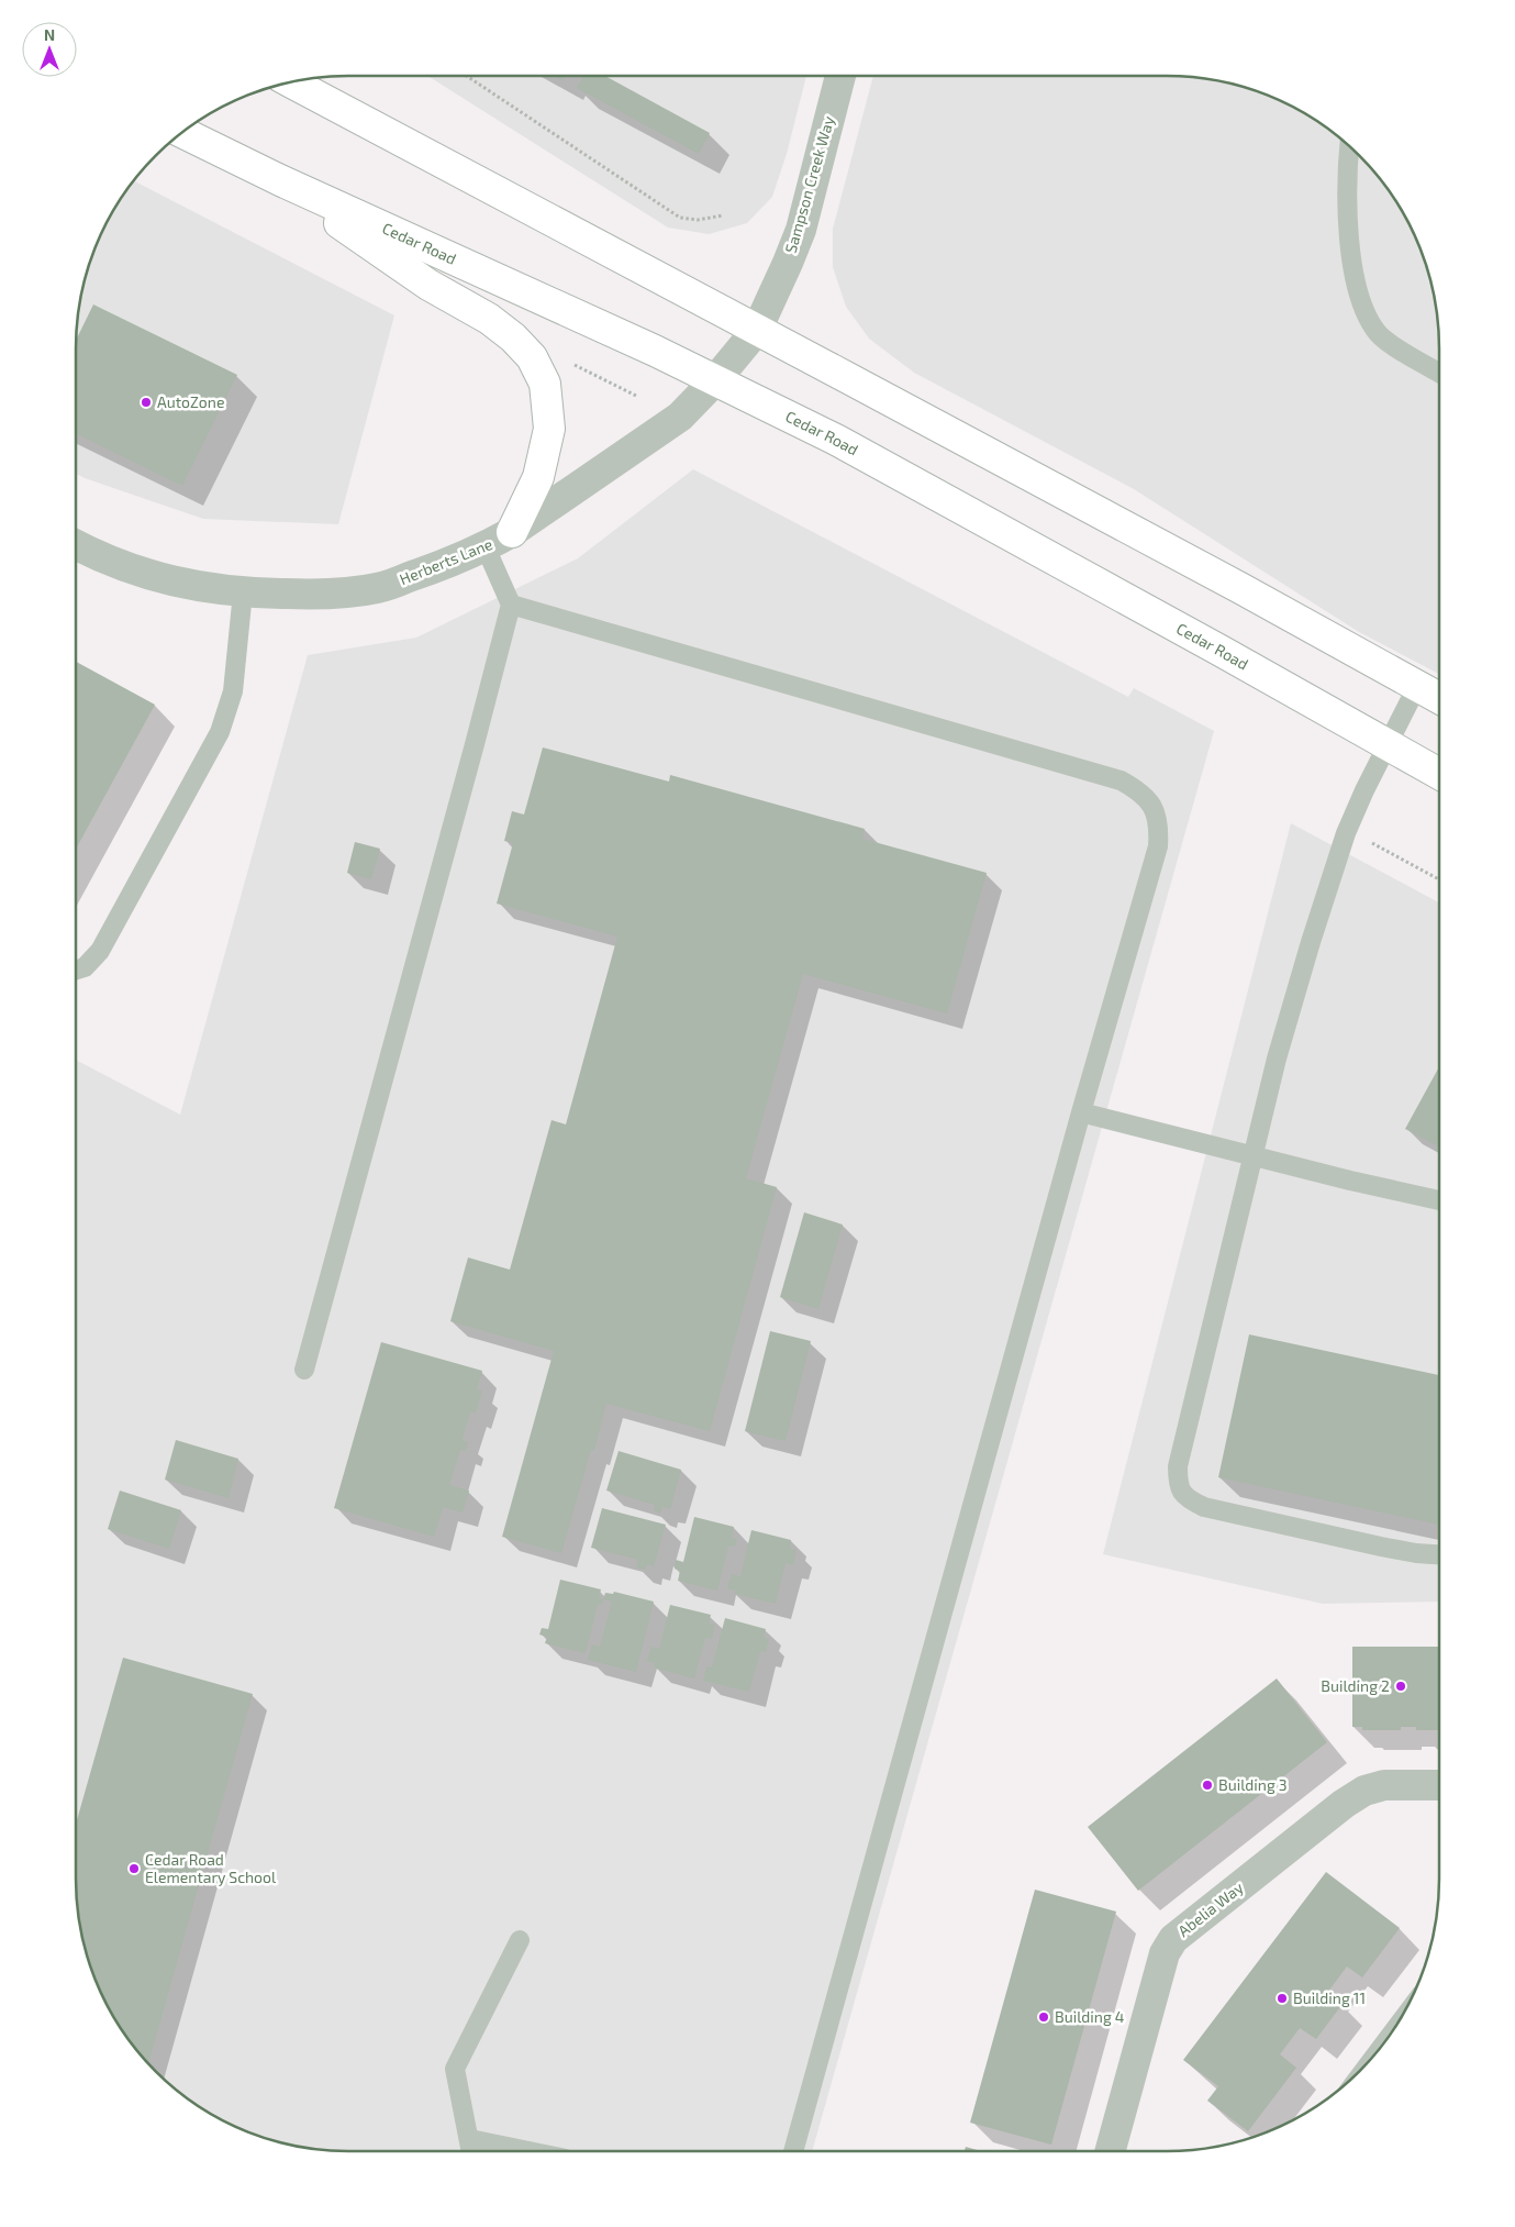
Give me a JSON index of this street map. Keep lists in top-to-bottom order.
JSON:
{
  "streets": {
    "main road": ["Cedar Road"],
    "street": ["Sampson Creek Way", "Herberts Lane", "Abelia Way"]
  },
  "crossings": [
    ["Sampson Creek Way", "Herberts Lane"],
    ["Cedar Road", "Herberts Lane"]
  ],
  "places": [
    "AutoZone",
    "Building 2",
    "Building 3",
    "Cedar Road Elementary School",
    "Building 11",
    "Building 4"
  ],
  "north": "top"
}
